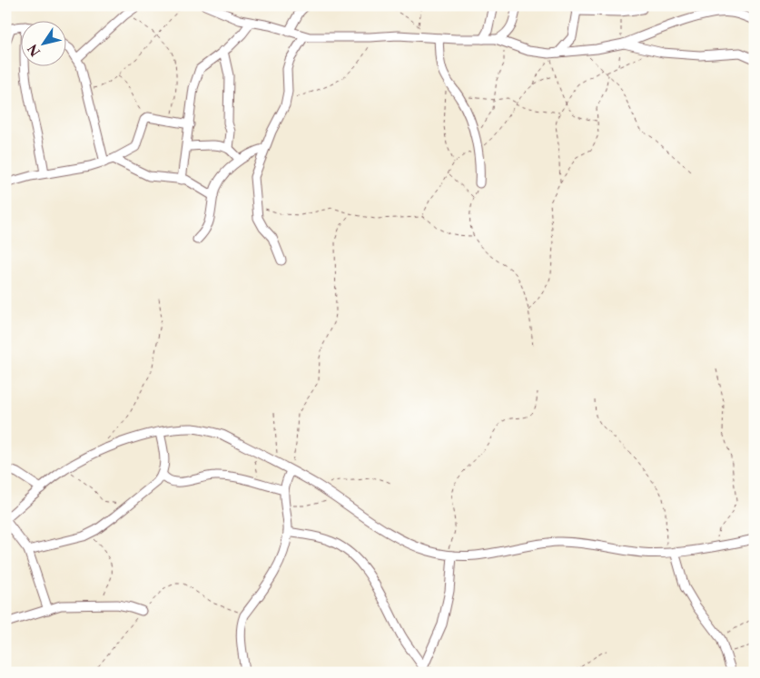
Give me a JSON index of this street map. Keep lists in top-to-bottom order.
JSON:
{
  "north": "bottom left"
}
